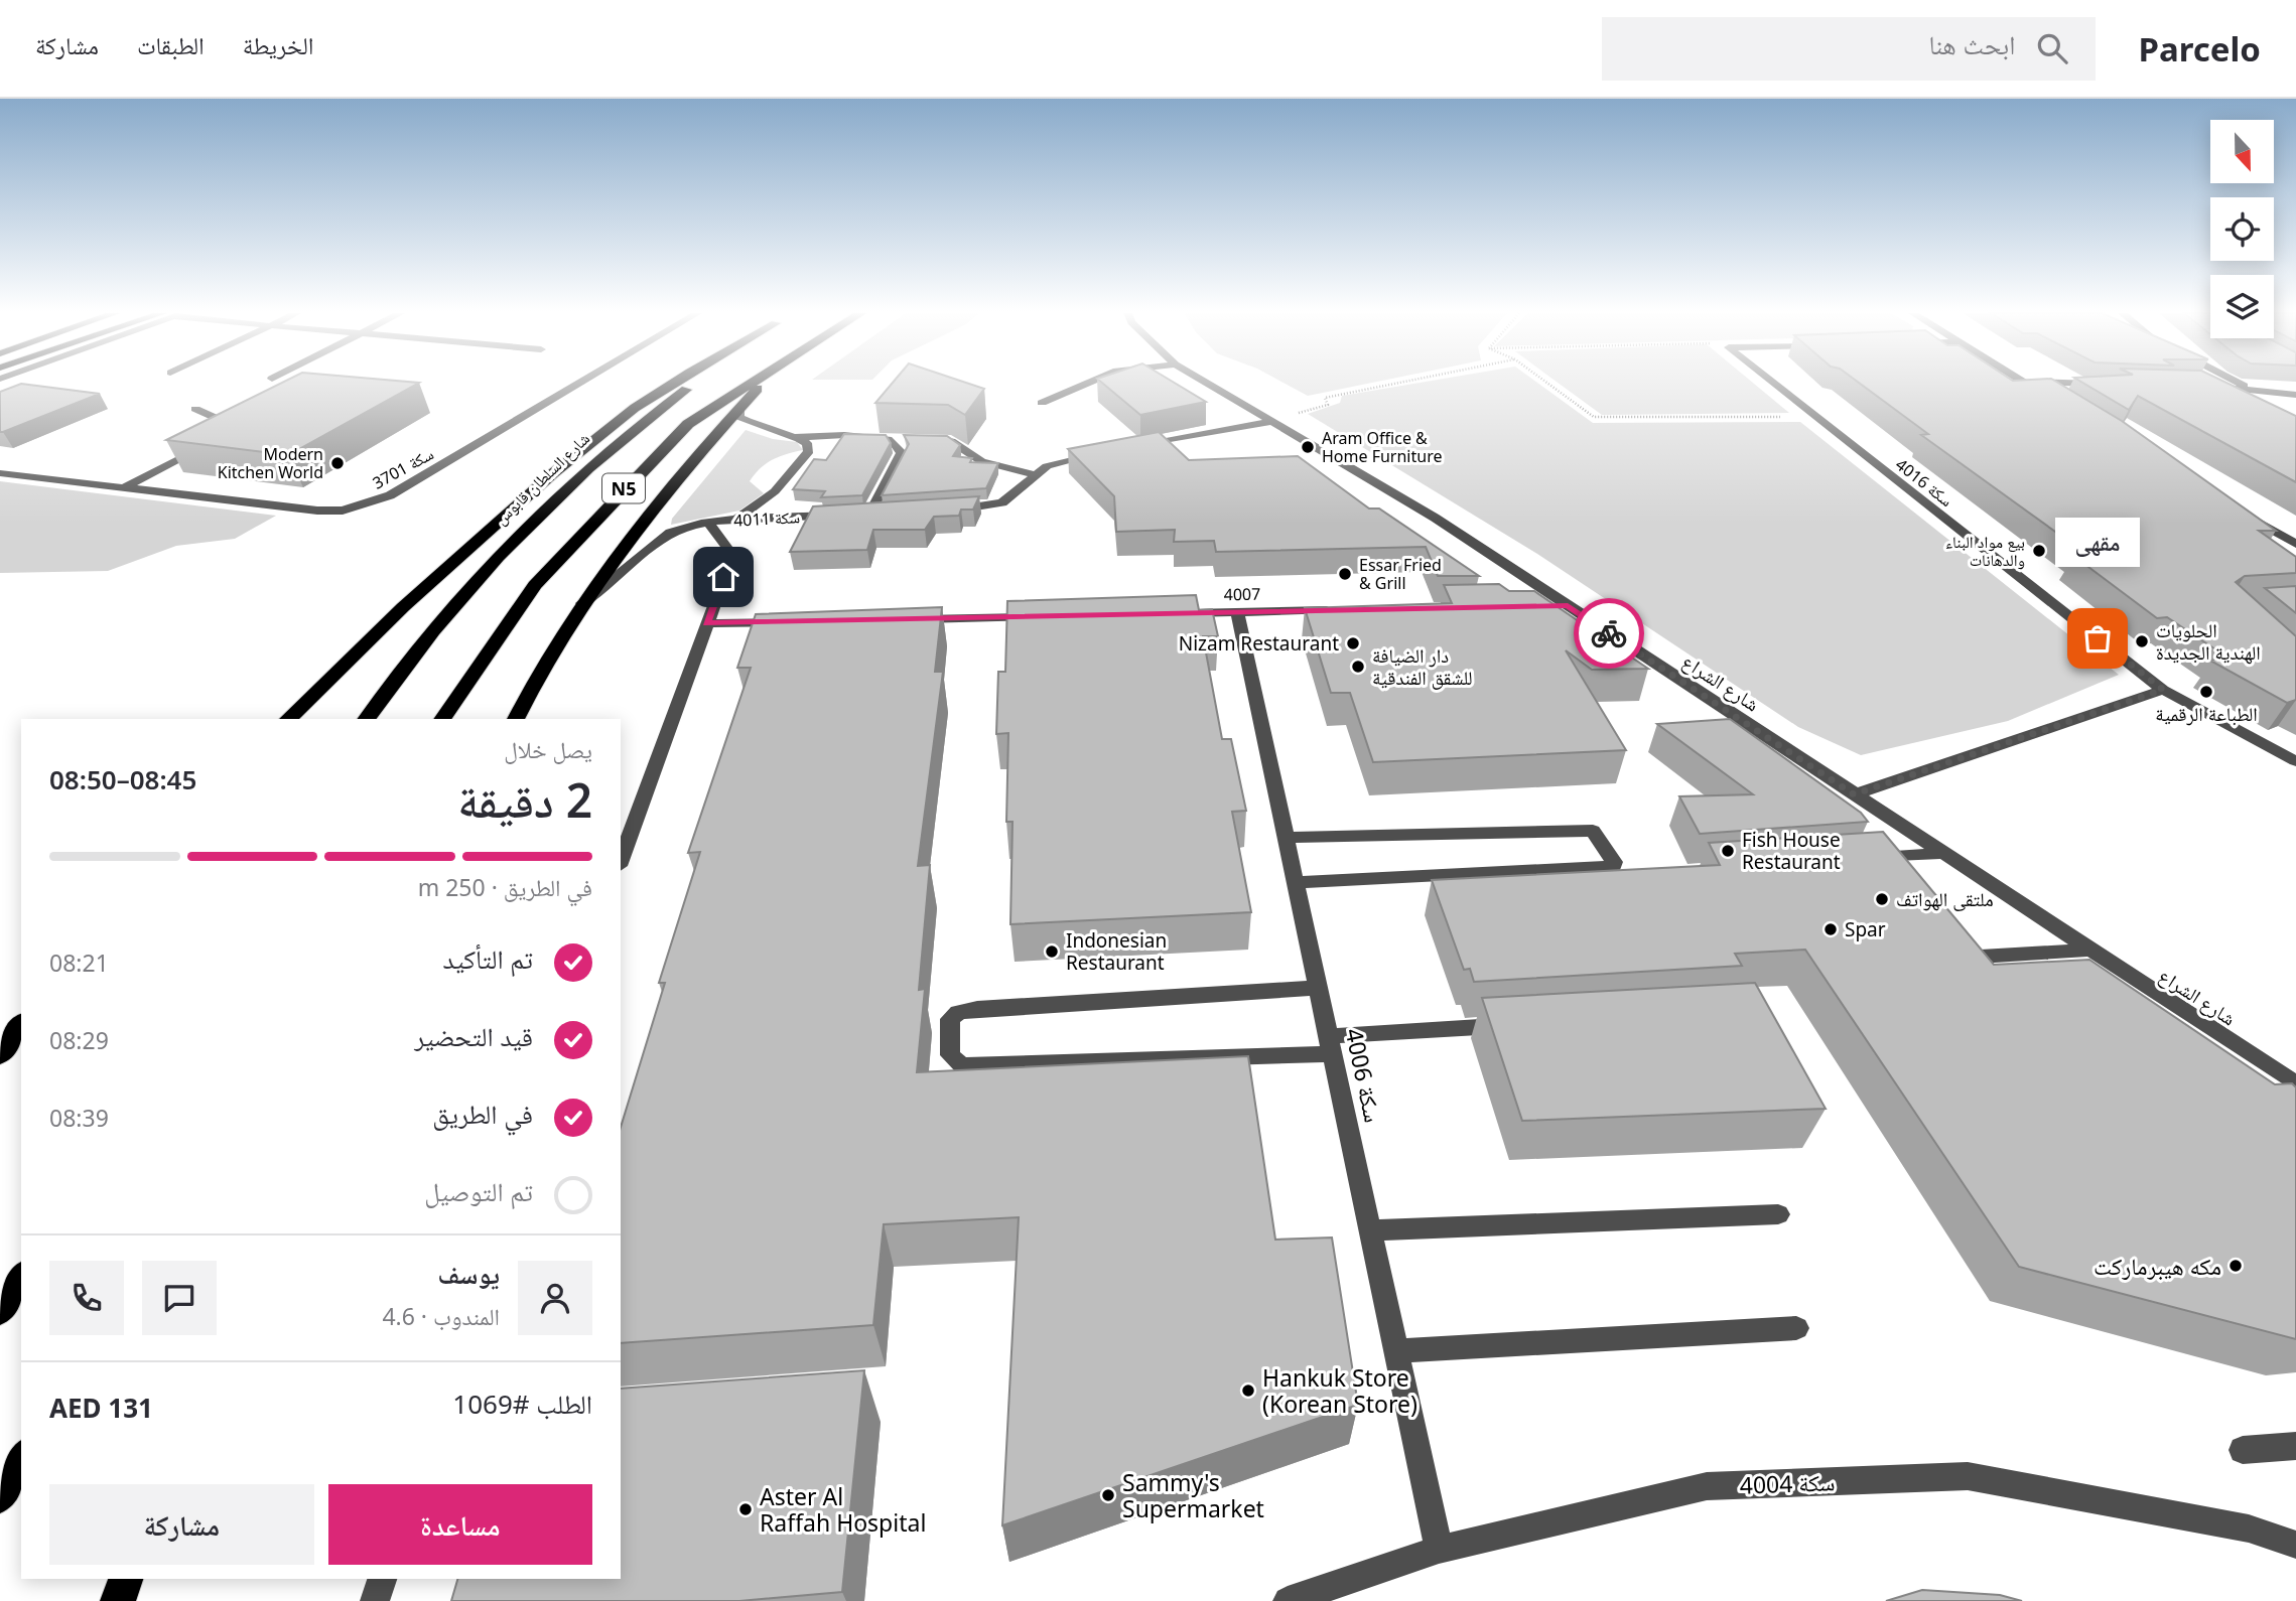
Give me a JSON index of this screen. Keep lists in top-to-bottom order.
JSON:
{
  "streets": {
    "highway": ["شارع السلطان قابوس", "N5"],
    "street": [
      "سكة 3701",
      "سكة 4016",
      "سكة 4011",
      "4007",
      "شارع الشراع",
      "سكة 4006",
      "سكة 4004"
    ]
  },
  "crossings": [
    ["4007", "سكة 4006"],
    ["سكة 4006", "سكة 4004"]
  ],
  "places": [
    "Aram Office & Home Furniture",
    "Modern Kitchen World",
    "بيع مواد البناء والدهانات",
    "Essar Fried & Grill",
    "مقهى",
    "الحلويات الهندية الجديدة",
    "Nizam Restaurant",
    "دار الضيافة للشقق الفندقية",
    "الطباعة الرقمية",
    "Fish House Restaurant",
    "ملتقى الهواتف",
    "Spar",
    "Indonesian Restaurant",
    "مكه هيبرماركت",
    "Hankuk Store (Korean Store)",
    "Sammy's Supermarket",
    "Aster Al Raffah Hospital"
  ],
  "north": "bottom",
  "page": {
    "header": "Parcelo",
    "search": "ابحث هنا",
    "nav": ["الخريطة", "الطبقات", "مشاركة"],
    "bubble": "مقهى",
    "heading": ["2 دقيقة", "يصل خلال", "08:45–08:50"],
    "panel": [
      "يوسف",
      "المندوب · 4.6",
      "الطلب #1069",
      "AED 131"
    ],
    "bar": "في الطريق · 250 m",
    "list": [
      ["تم التأكيد", "08:21"],
      ["قيد التحضير", "08:29"],
      ["في الطريق", "08:39"],
      "تم التوصيل"
    ],
    "buttons": ["مساعدة", "مشاركة"]
  }
}
